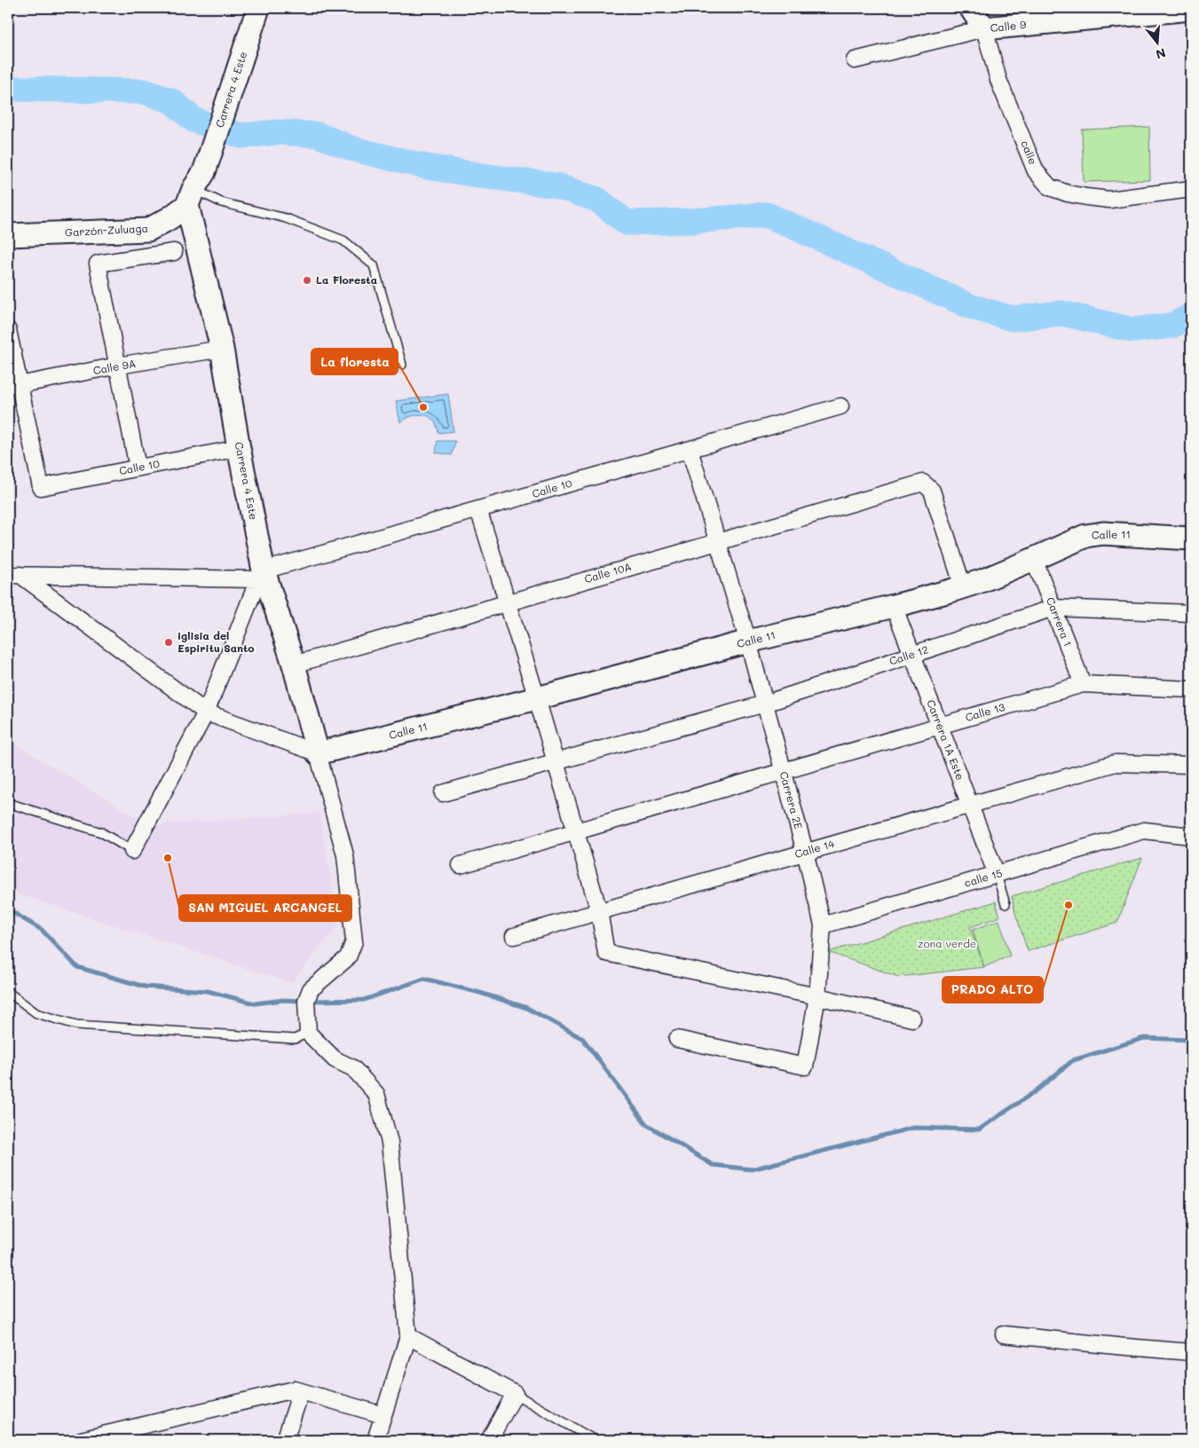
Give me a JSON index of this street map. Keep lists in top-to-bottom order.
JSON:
{
  "streets": {
    "street": [
      "Calle 9",
      "Carrera 4 Este",
      "calle",
      "Garzón-Zuluaga",
      "Calle 9A",
      "Calle 10",
      "Calle 11",
      "Calle 10A",
      "Carrera 1",
      "Calle 12",
      "Calle 13",
      "Carrera 1A Este",
      "Carrera 2E",
      "Calle 14",
      "calle 15"
    ]
  },
  "crossings": [
    ["Calle 9", "calle"],
    ["Carrera 4 Este", "Garzón-Zuluaga"],
    ["Carrera 4 Este", "Calle 9A"],
    ["Carrera 4 Este", "Calle 10"],
    ["Carrera 4 Este", "Calle 11"],
    ["Carrera 4 Este", "Calle 10A"],
    ["Calle 9A", "Calle 10"],
    ["Calle 10", "Carrera 2E"],
    ["Calle 11", "Calle 10A"],
    ["Calle 11", "Carrera 1"],
    ["Calle 11", "Carrera 1A Este"],
    ["Calle 11", "Carrera 2E"],
    ["Calle 10A", "Carrera 2E"],
    ["Carrera 1", "Calle 12"],
    ["Carrera 1", "Calle 13"],
    ["Calle 12", "Carrera 1A Este"],
    ["Calle 12", "Carrera 2E"],
    ["Calle 13", "Carrera 1A Este"],
    ["Calle 13", "Carrera 2E"],
    ["Carrera 1A Este", "Calle 14"],
    ["Carrera 1A Este", "calle 15"],
    ["Carrera 2E", "Calle 14"],
    ["Carrera 2E", "calle 15"]
  ],
  "parks": ["zona verde"],
  "places": [
    "La Floresta",
    "La floresta",
    "iglisia del Espiritu Santo",
    "SAN MIGUEL ARCANGEL",
    "PRADO ALTO"
  ],
  "north": "bottom"
}
